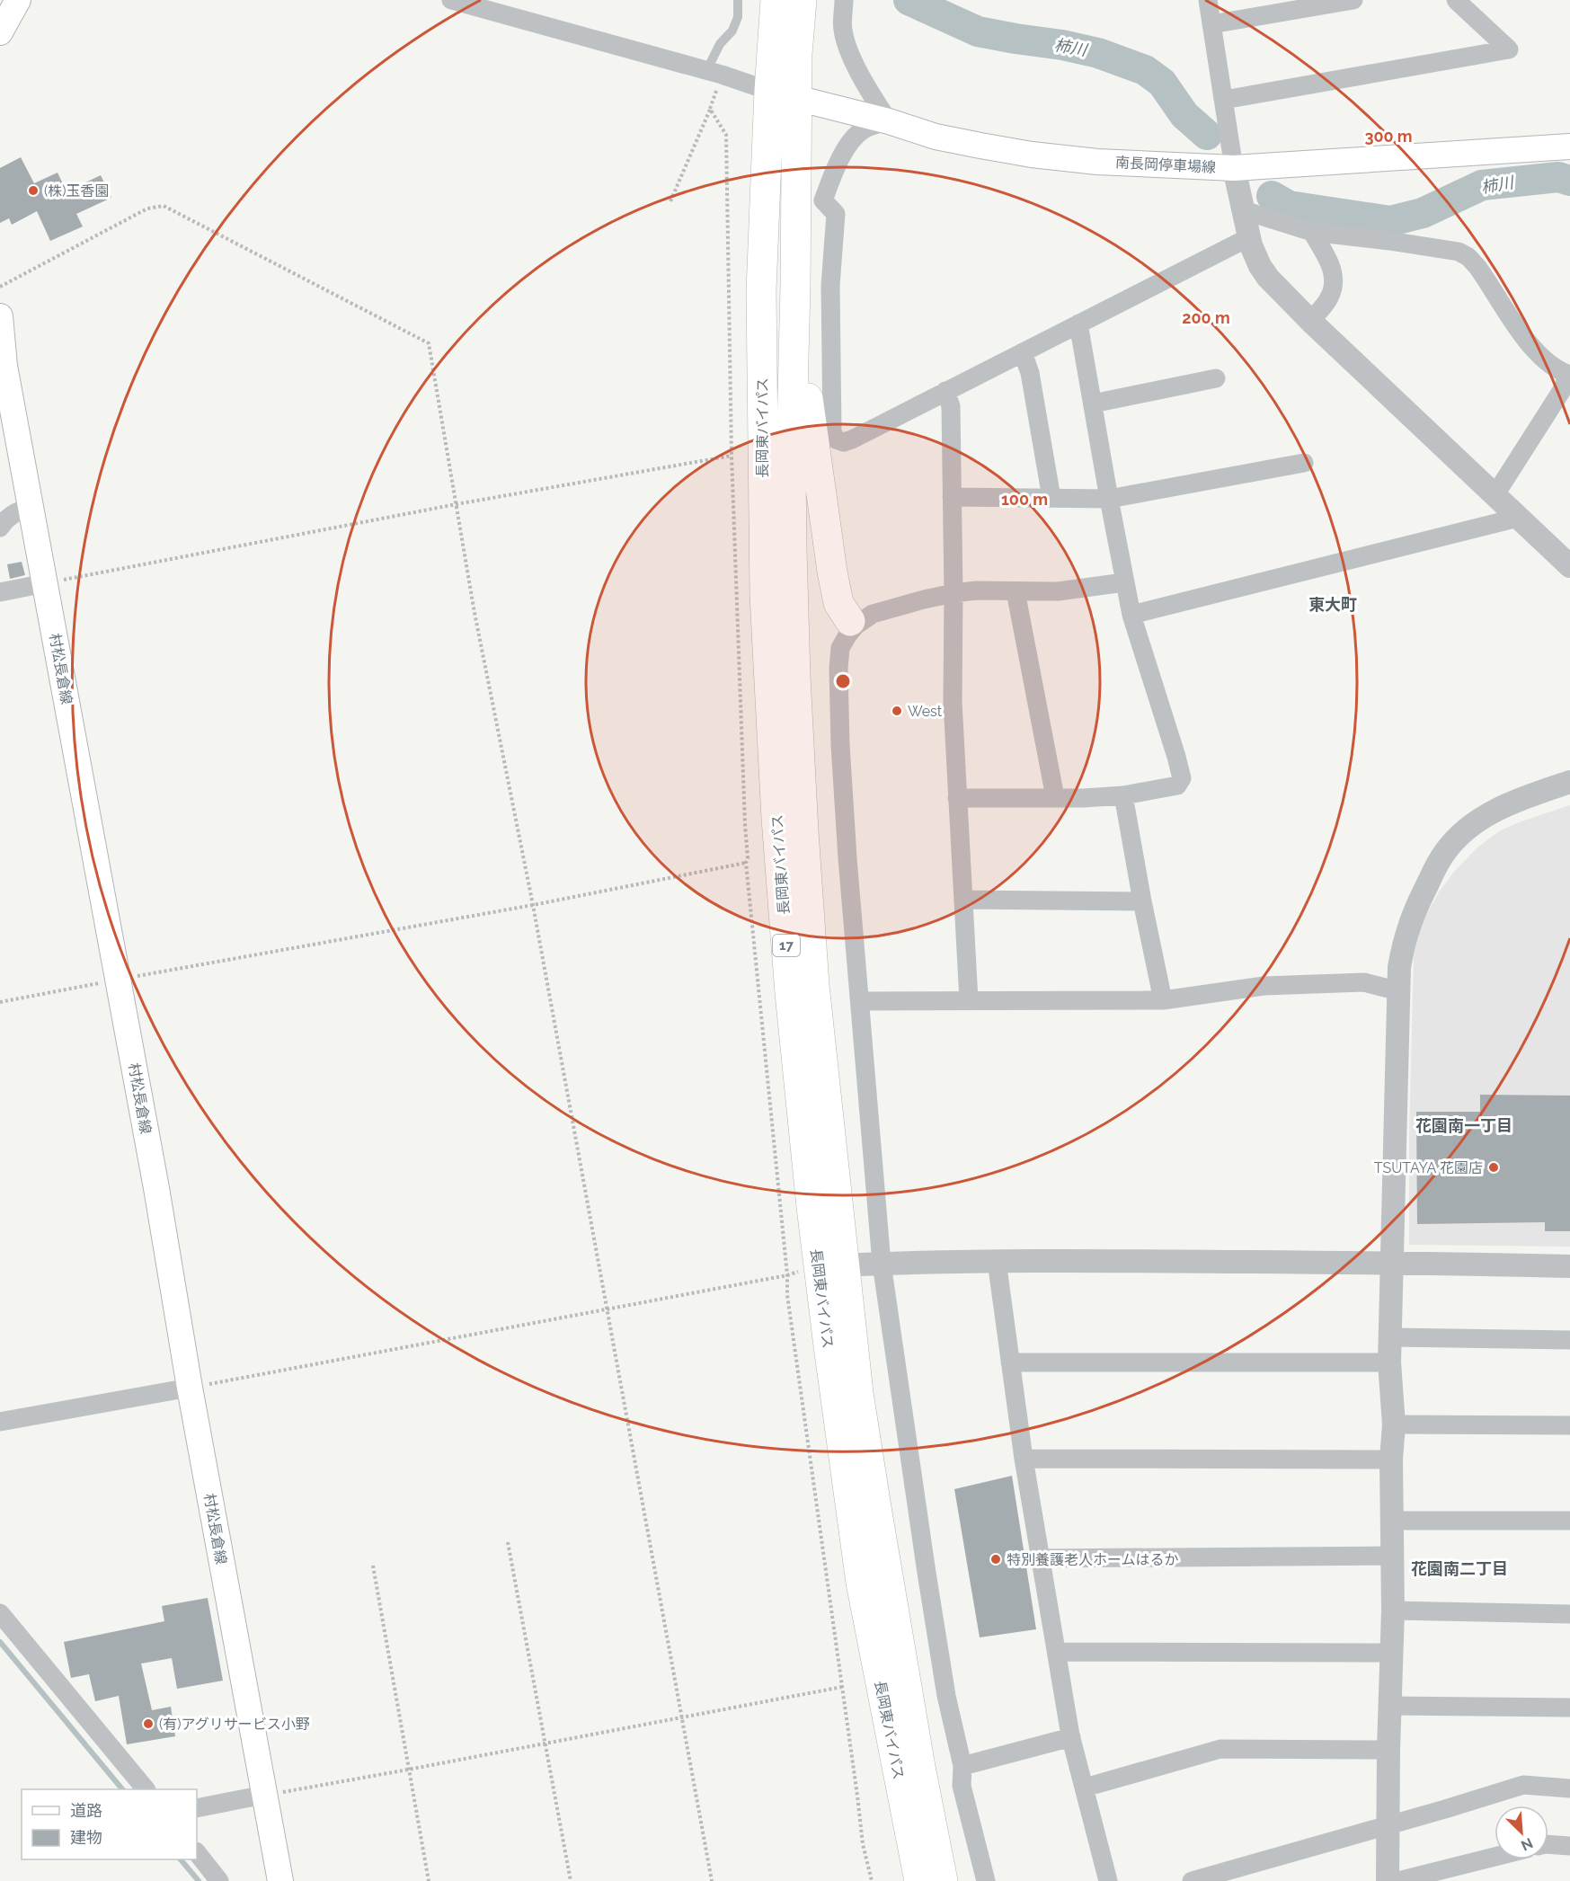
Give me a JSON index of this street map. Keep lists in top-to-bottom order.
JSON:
{
  "streets": {
    "highway": ["長岡東バイパス", "17"],
    "main road": ["南長岡停車場線", "村松長倉線"]
  },
  "crossings": [
    ["南長岡停車場線", "長岡東バイパス"]
  ],
  "districts": ["東大町", "花園南一丁目", "花園南二丁目"],
  "water": ["柿川"],
  "places": [
    "(株)玉香園",
    "West",
    "TSUTAYA 花園店",
    "特別養護老人ホームはるか",
    "(有)アグリサービス小野"
  ],
  "legend": ["道路", "建物"],
  "north": "bottom right",
  "rings": ["300 m", "200 m", "100 m"]
}
